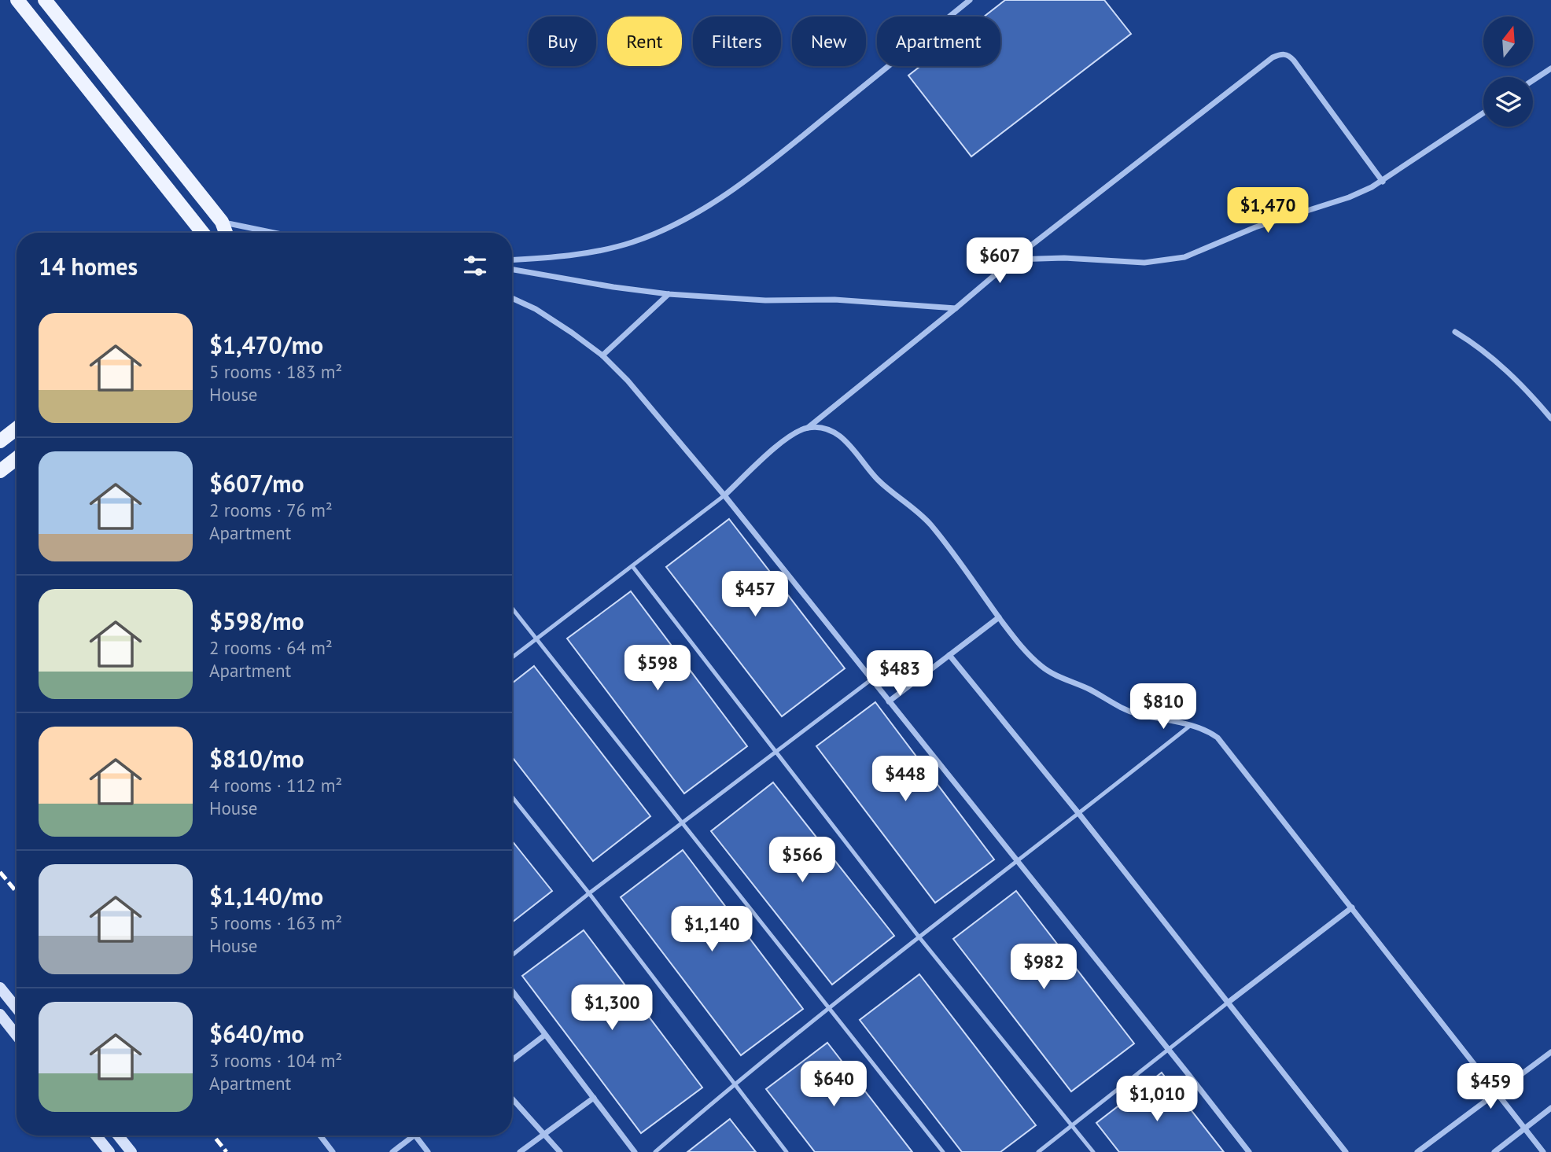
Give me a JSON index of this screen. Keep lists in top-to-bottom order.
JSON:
{
  "north": "top",
  "page": {
    "chip": [
      "Buy",
      "Rent",
      "Filters",
      "New",
      "Apartment"
    ],
    "price": [
      "$1,470",
      "$607",
      "$457",
      "$598",
      "$483",
      "$810",
      "$448",
      "$566",
      "$1,140",
      "$982",
      "$1,300",
      "$640",
      "$459",
      "$1,010"
    ],
    "heading": "14 homes",
    "list": [
      {
        "name": "$1,470/mo",
        "note": "5 rooms · 183 m² · House"
      },
      {
        "name": "$607/mo",
        "note": "2 rooms · 76 m² · Apartment"
      },
      {
        "name": "$598/mo",
        "note": "2 rooms · 64 m² · Apartment"
      },
      {
        "name": "$810/mo",
        "note": "4 rooms · 112 m² · House"
      },
      {
        "name": "$1,140/mo",
        "note": "5 rooms · 163 m² · House"
      },
      {
        "name": "$640/mo",
        "note": "3 rooms · 104 m² · Apartment"
      }
    ]
  }
}
